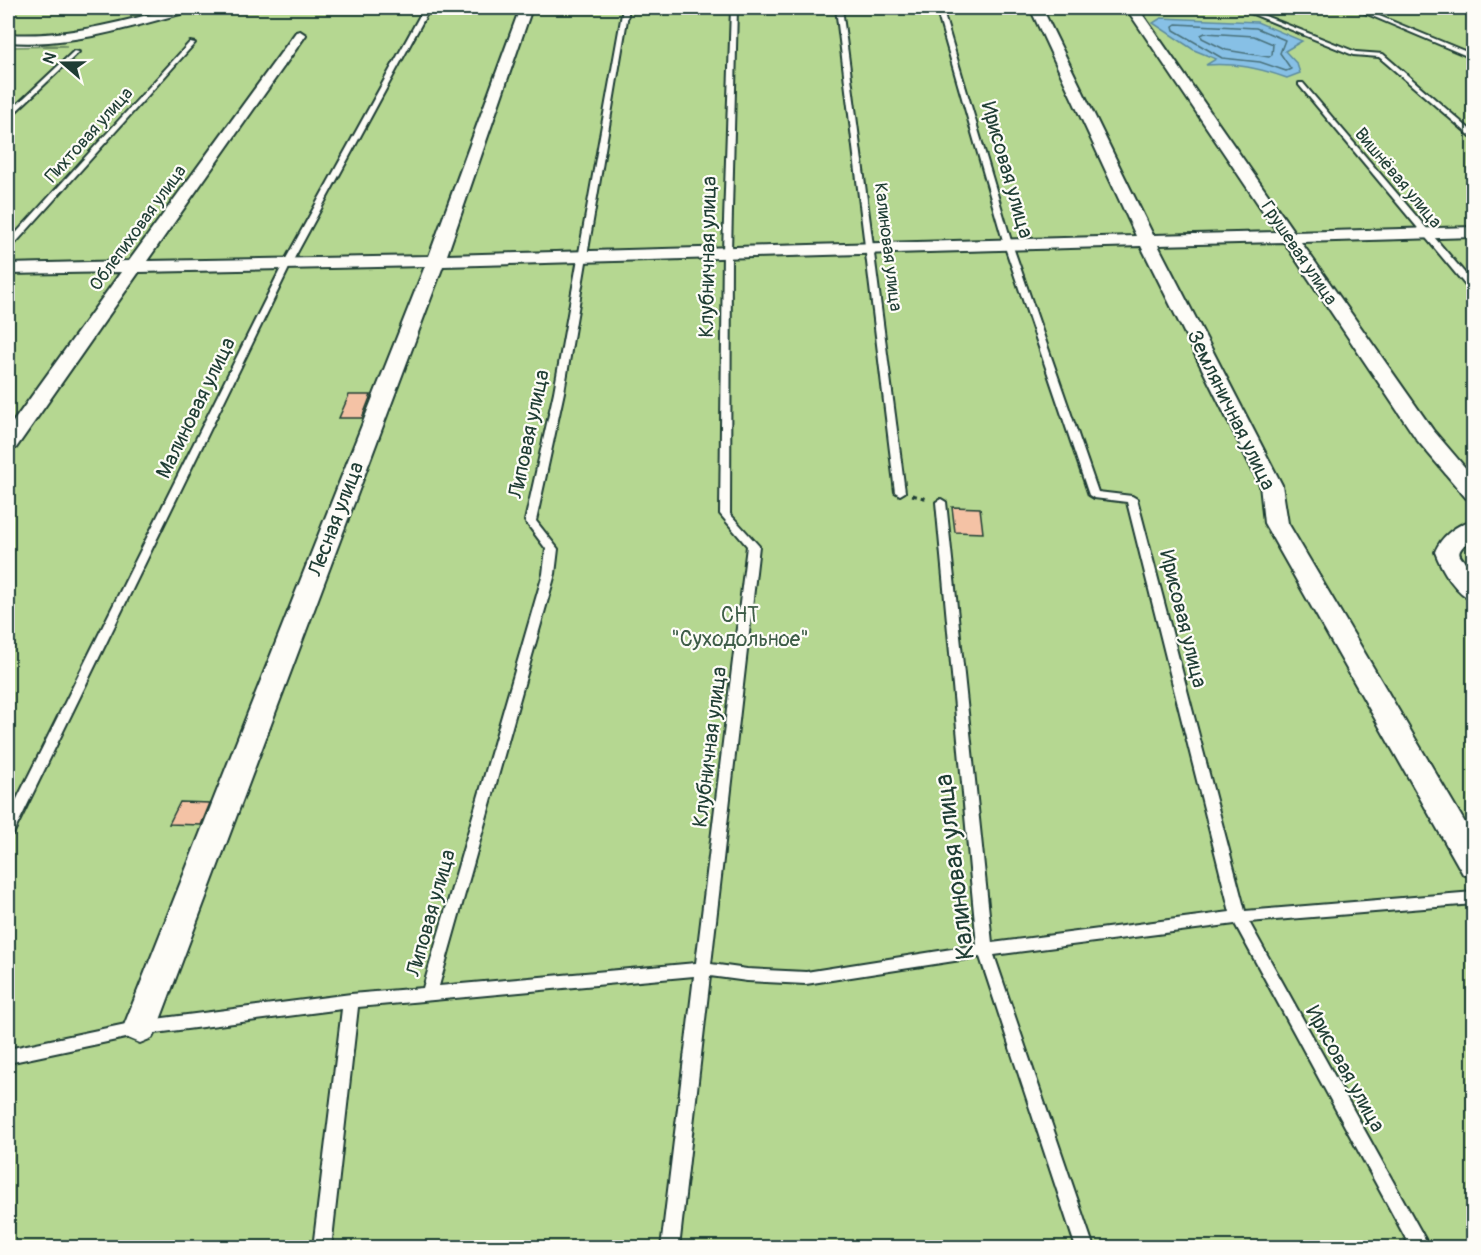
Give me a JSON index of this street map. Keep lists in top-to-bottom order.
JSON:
{
  "streets": {
    "street": [
      "Облепиховая улица",
      "Грушевая улица",
      "Земляничная улица",
      "Лесная улица"
    ],
    "lane": [
      "Пихтовая улица",
      "Ирисовая улица",
      "Вишнёвая улица",
      "Калиновая улица",
      "Клубничная улица",
      "Малиновая улица",
      "Липовая улица"
    ]
  },
  "parks": ["СНТ \"Суходольное\""],
  "north": "left"
}
